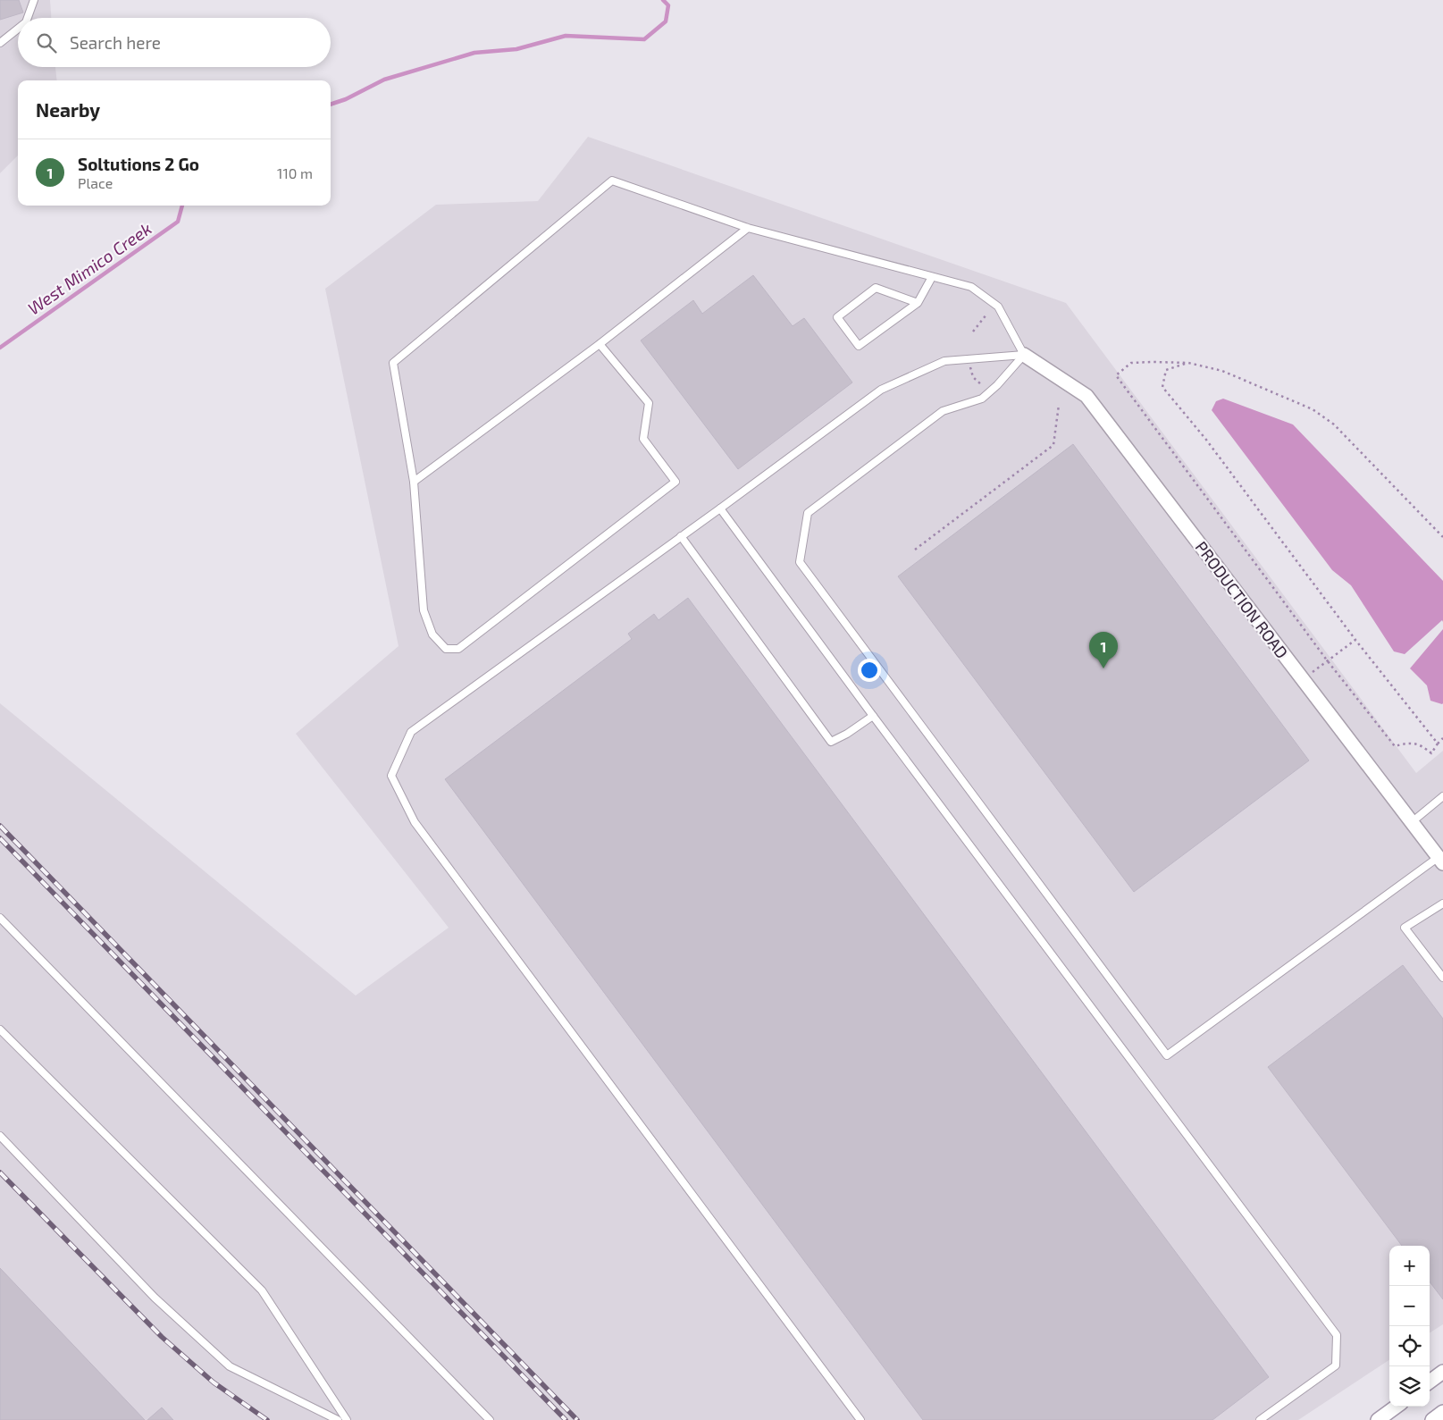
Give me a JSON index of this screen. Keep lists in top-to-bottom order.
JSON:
{
  "streets": {
    "street": ["PRODUCTION ROAD"]
  },
  "water": ["West Mimico Creek"],
  "page": {
    "search": "Search here",
    "heading": "Nearby",
    "list": [
      {
        "mark": "1",
        "name": "Soltutions 2 Go",
        "note": "Place",
        "value": "110 m"
      }
    ],
    "pins": "1",
    "map_buttons": ["+", "−"]
  }
}
